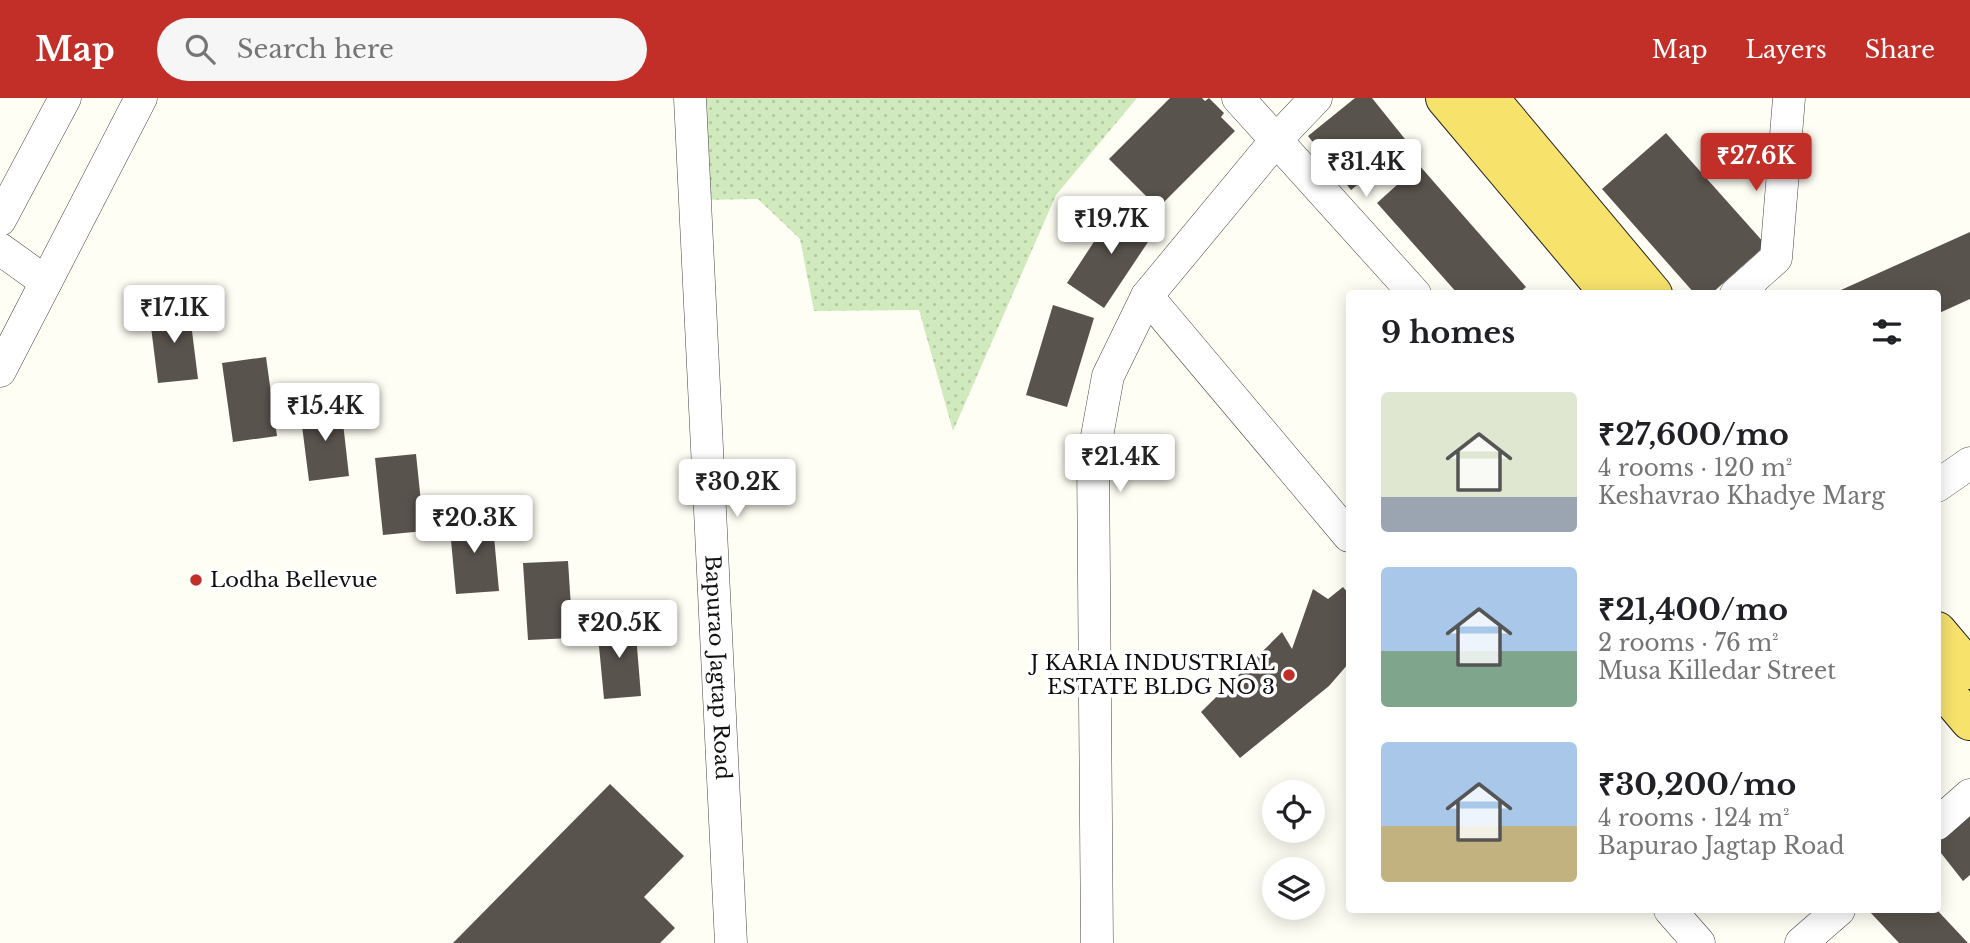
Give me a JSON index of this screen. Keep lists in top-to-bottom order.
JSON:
{
  "streets": {
    "street": ["Bapurao Jagtap Road"]
  },
  "places": ["Lodha Bellevue", "J KARIA INDUSTRIAL ESTATE BLDG NO 3"],
  "page": {
    "header": "Map",
    "search": "Search here",
    "nav": ["Map", "Layers", "Share"],
    "price": [
      "₹27.6K",
      "₹31.4K",
      "₹19.7K",
      "₹17.1K",
      "₹15.4K",
      "₹21.4K",
      "₹30.2K",
      "₹20.3K",
      "₹20.5K"
    ],
    "heading": "9 homes",
    "list": [
      {
        "name": "₹27,600/mo",
        "note": "4 rooms · 120 m² · Keshavrao Khadye Marg"
      },
      {
        "name": "₹21,400/mo",
        "note": "2 rooms · 76 m² · Musa Killedar Street"
      },
      {
        "name": "₹30,200/mo",
        "note": "4 rooms · 124 m² · Bapurao Jagtap Road"
      }
    ]
  }
}
